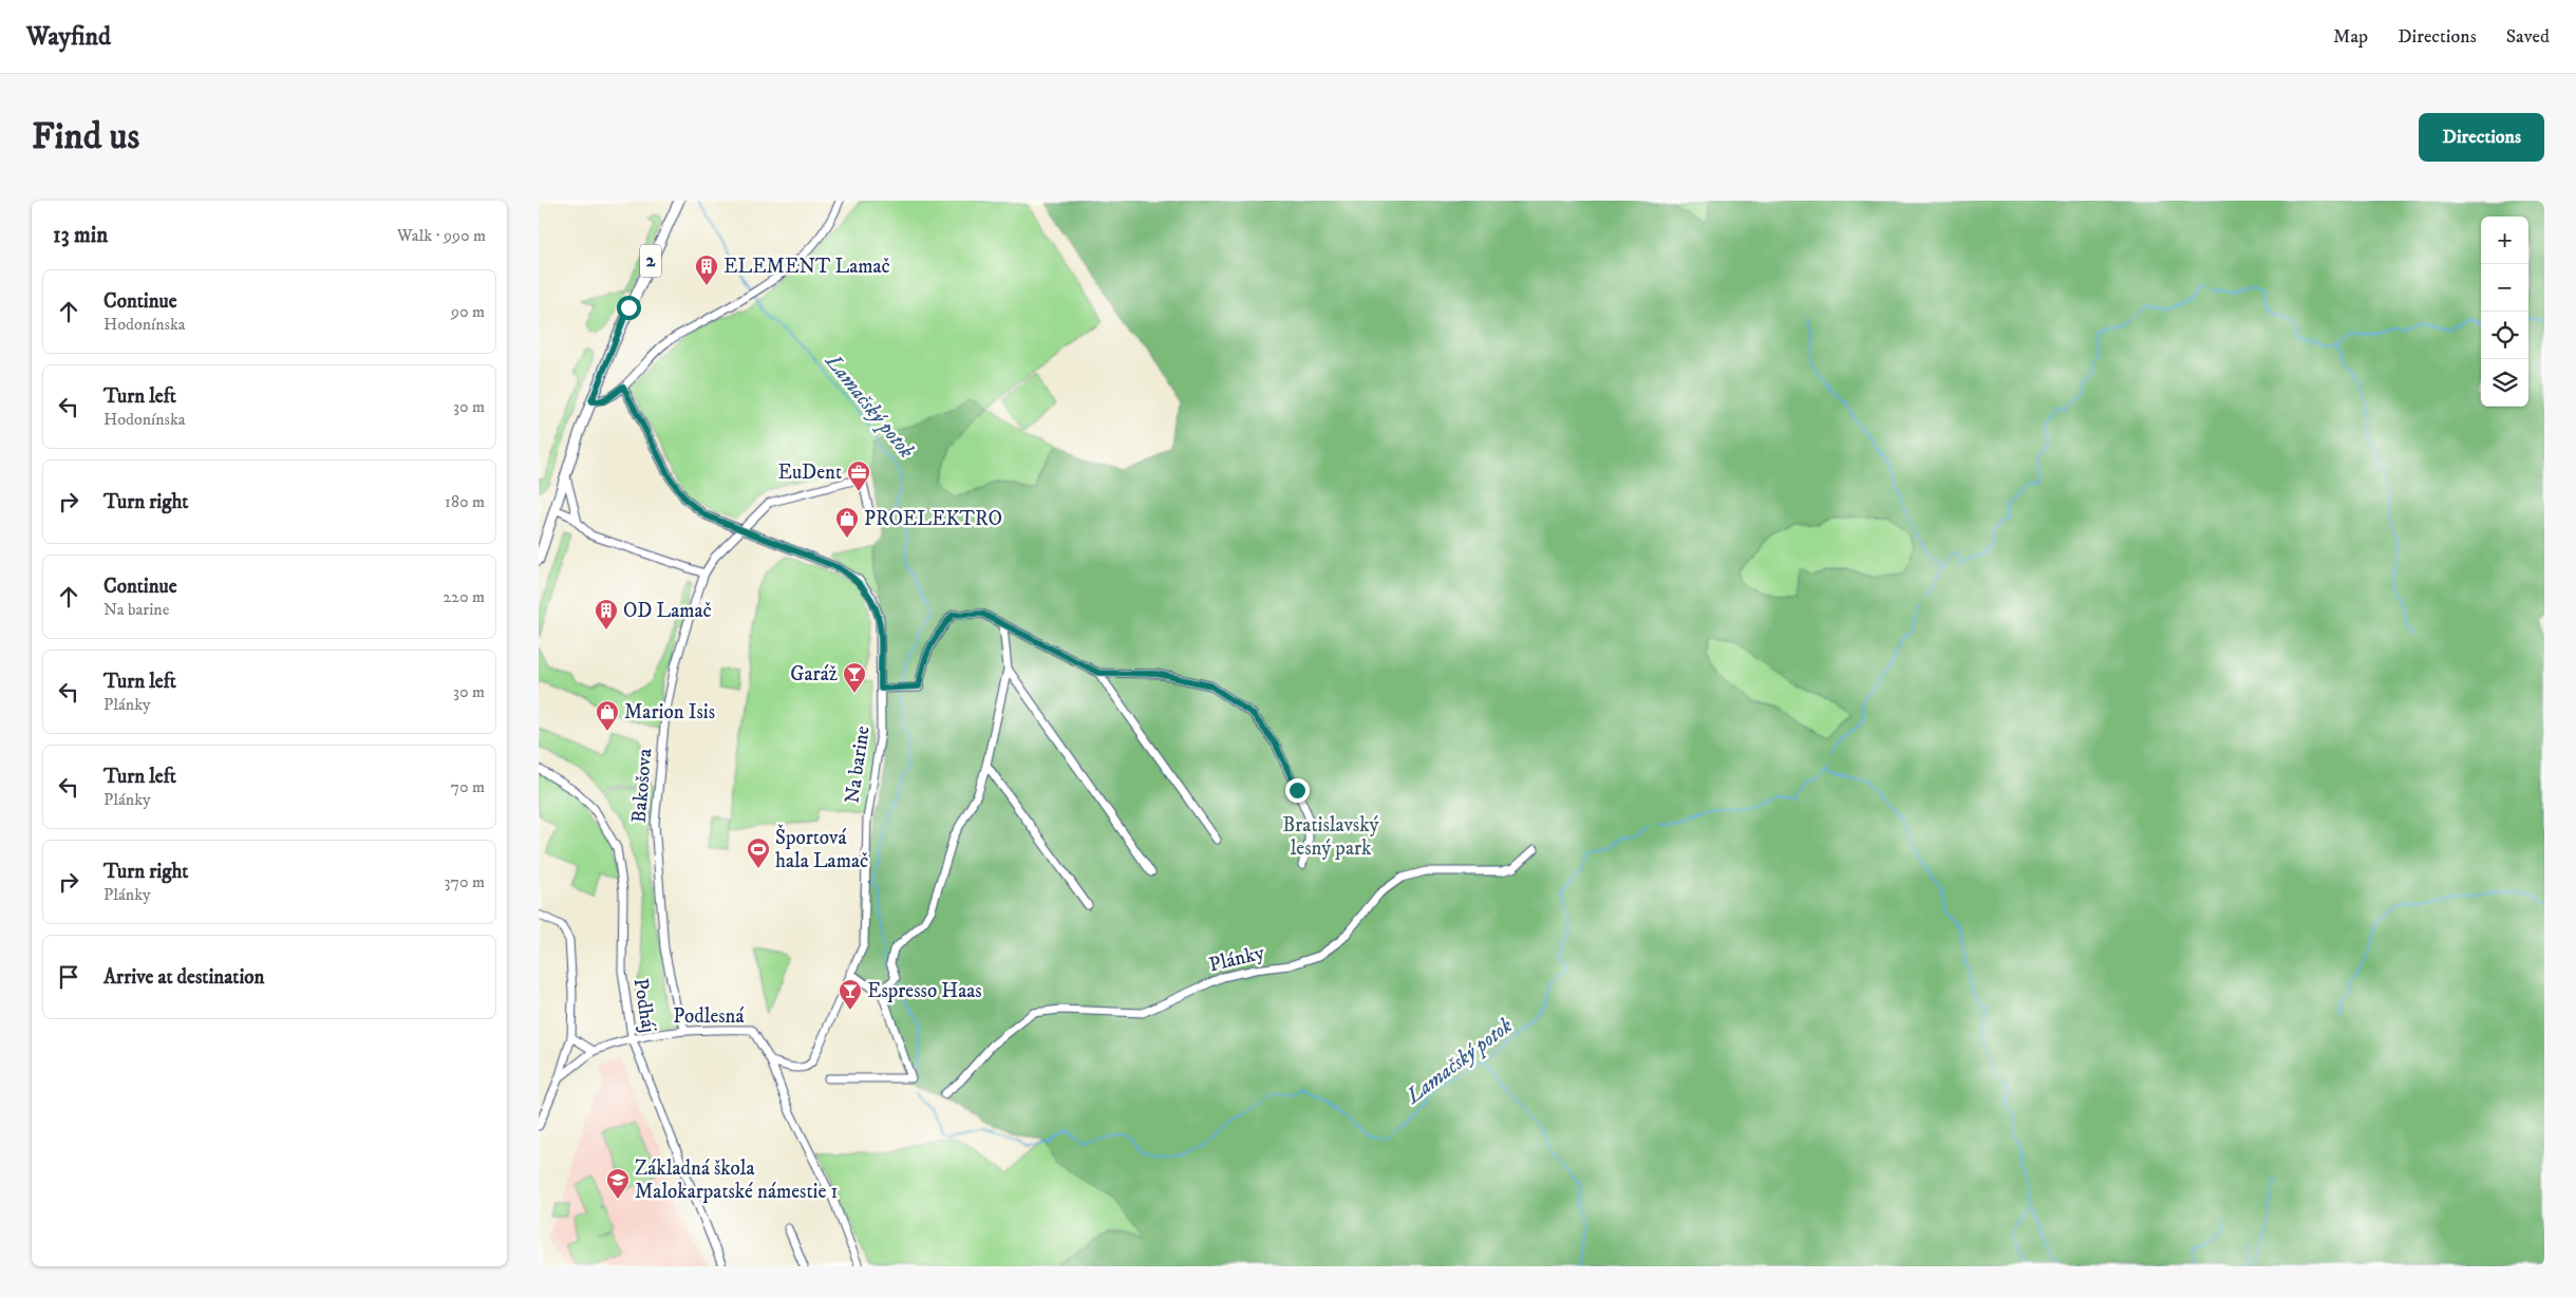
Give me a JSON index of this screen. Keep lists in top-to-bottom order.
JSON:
{
  "streets": {
    "main road": ["2"],
    "street": [
      "Na barine",
      "Bakošova",
      "Plánky",
      "Podháj",
      "Podlesná"
    ]
  },
  "crossings": [
    ["Na barine", "Bakošova"],
    ["Na barine", "Podlesná"],
    ["Bakošova", "Podlesná"],
    ["Podháj", "Podlesná"]
  ],
  "water": ["Lamačský potok"],
  "parks": ["Bratislavský lesný park"],
  "places": {
    "building": ["ELEMENT Lamač", "OD Lamač"],
    "office": ["EuDent"],
    "shop": ["PROELEKTRO", "Marion Isis"],
    "bar": ["Garáž", "Espresso Haas"],
    "sports": ["Športová hala Lamač"],
    "school or university": ["Základná škola Malokarpatské námestie 1"]
  },
  "page": {
    "header": "Wayfind",
    "nav": ["Map", "Directions", "Saved"],
    "buttons": "Directions",
    "title": "Find us",
    "heading": ["13 min", "Walk · 990 m"],
    "map_buttons": ["+", "−"],
    "list": [
      ["Continue", "Hodonínska", "90 m"],
      ["Turn left", "Hodonínska", "30 m"],
      ["Turn right", "180 m"],
      ["Continue", "Na barine", "220 m"],
      ["Turn left", "Plánky", "30 m"],
      ["Turn left", "Plánky", "70 m"],
      ["Turn right", "Plánky", "370 m"],
      "Arrive at destination"
    ]
  }
}
